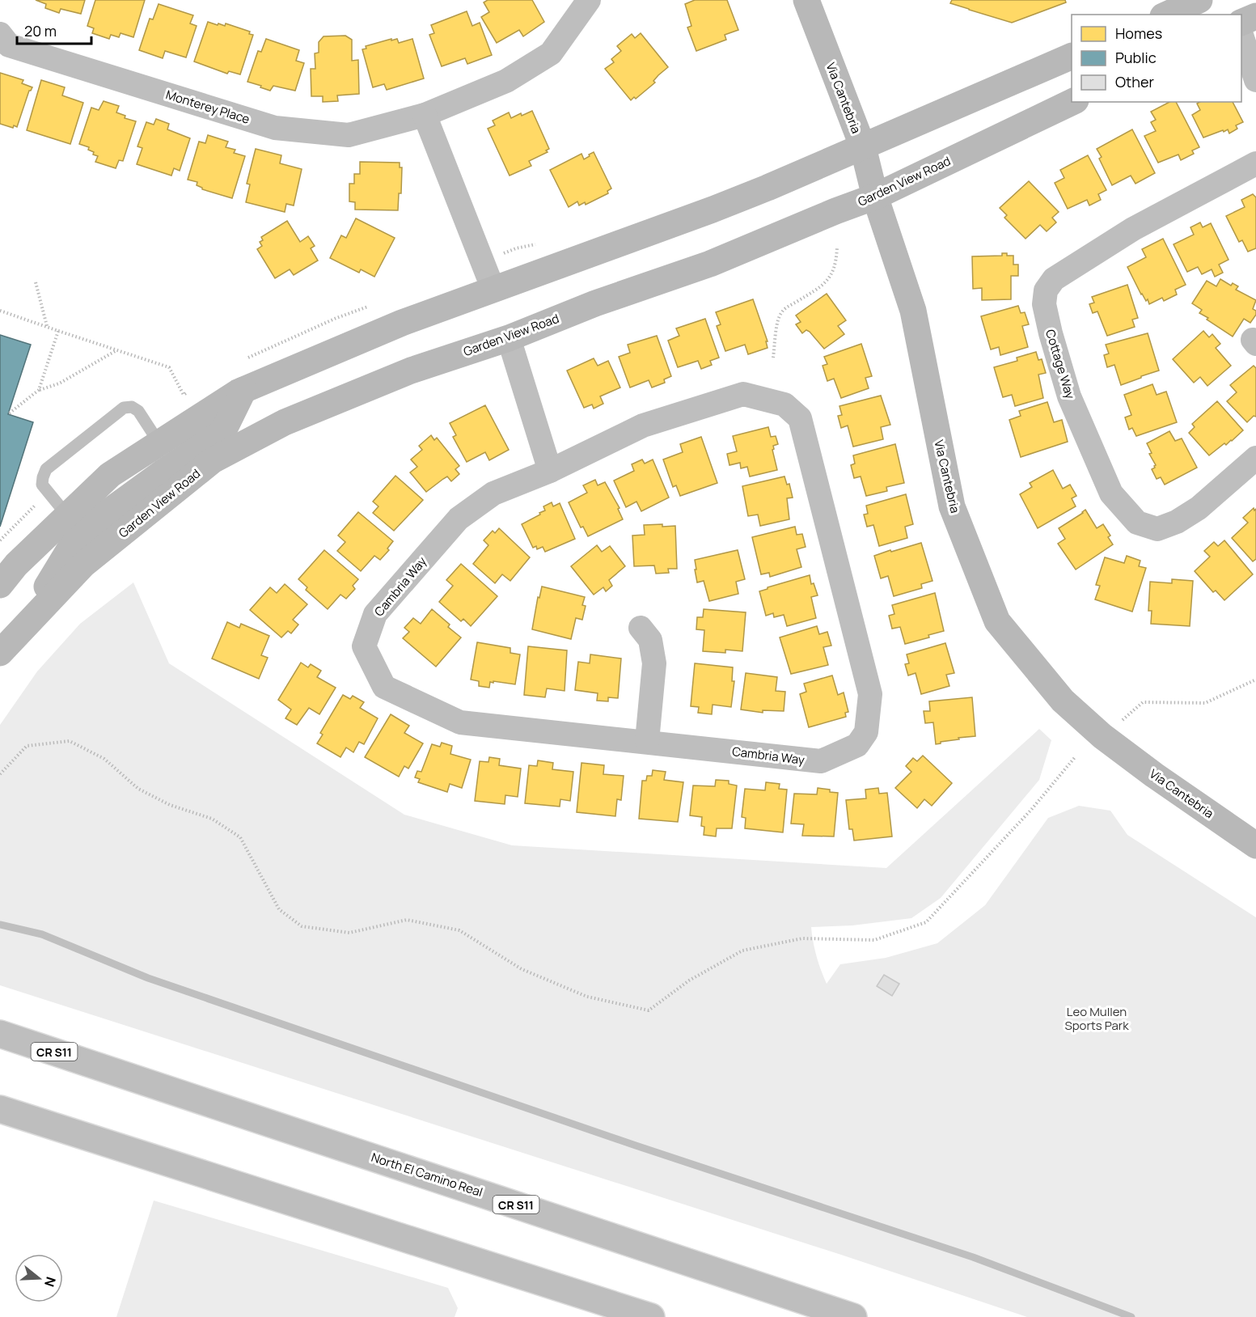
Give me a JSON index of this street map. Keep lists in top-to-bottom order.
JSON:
{
  "streets": {
    "main road": [
      "Via Cantebria",
      "Garden View Road",
      "CR S11",
      "North El Camino Real"
    ],
    "street": ["Monterey Place", "Cottage Way", "Cambria Way"]
  },
  "crossings": [
    ["Via Cantebria", "Garden View Road"]
  ],
  "parks": ["Leo Mullen Sports Park"],
  "legend": ["Homes", "Public", "Other"],
  "scale_bar": "20 m",
  "north": "right"
}
